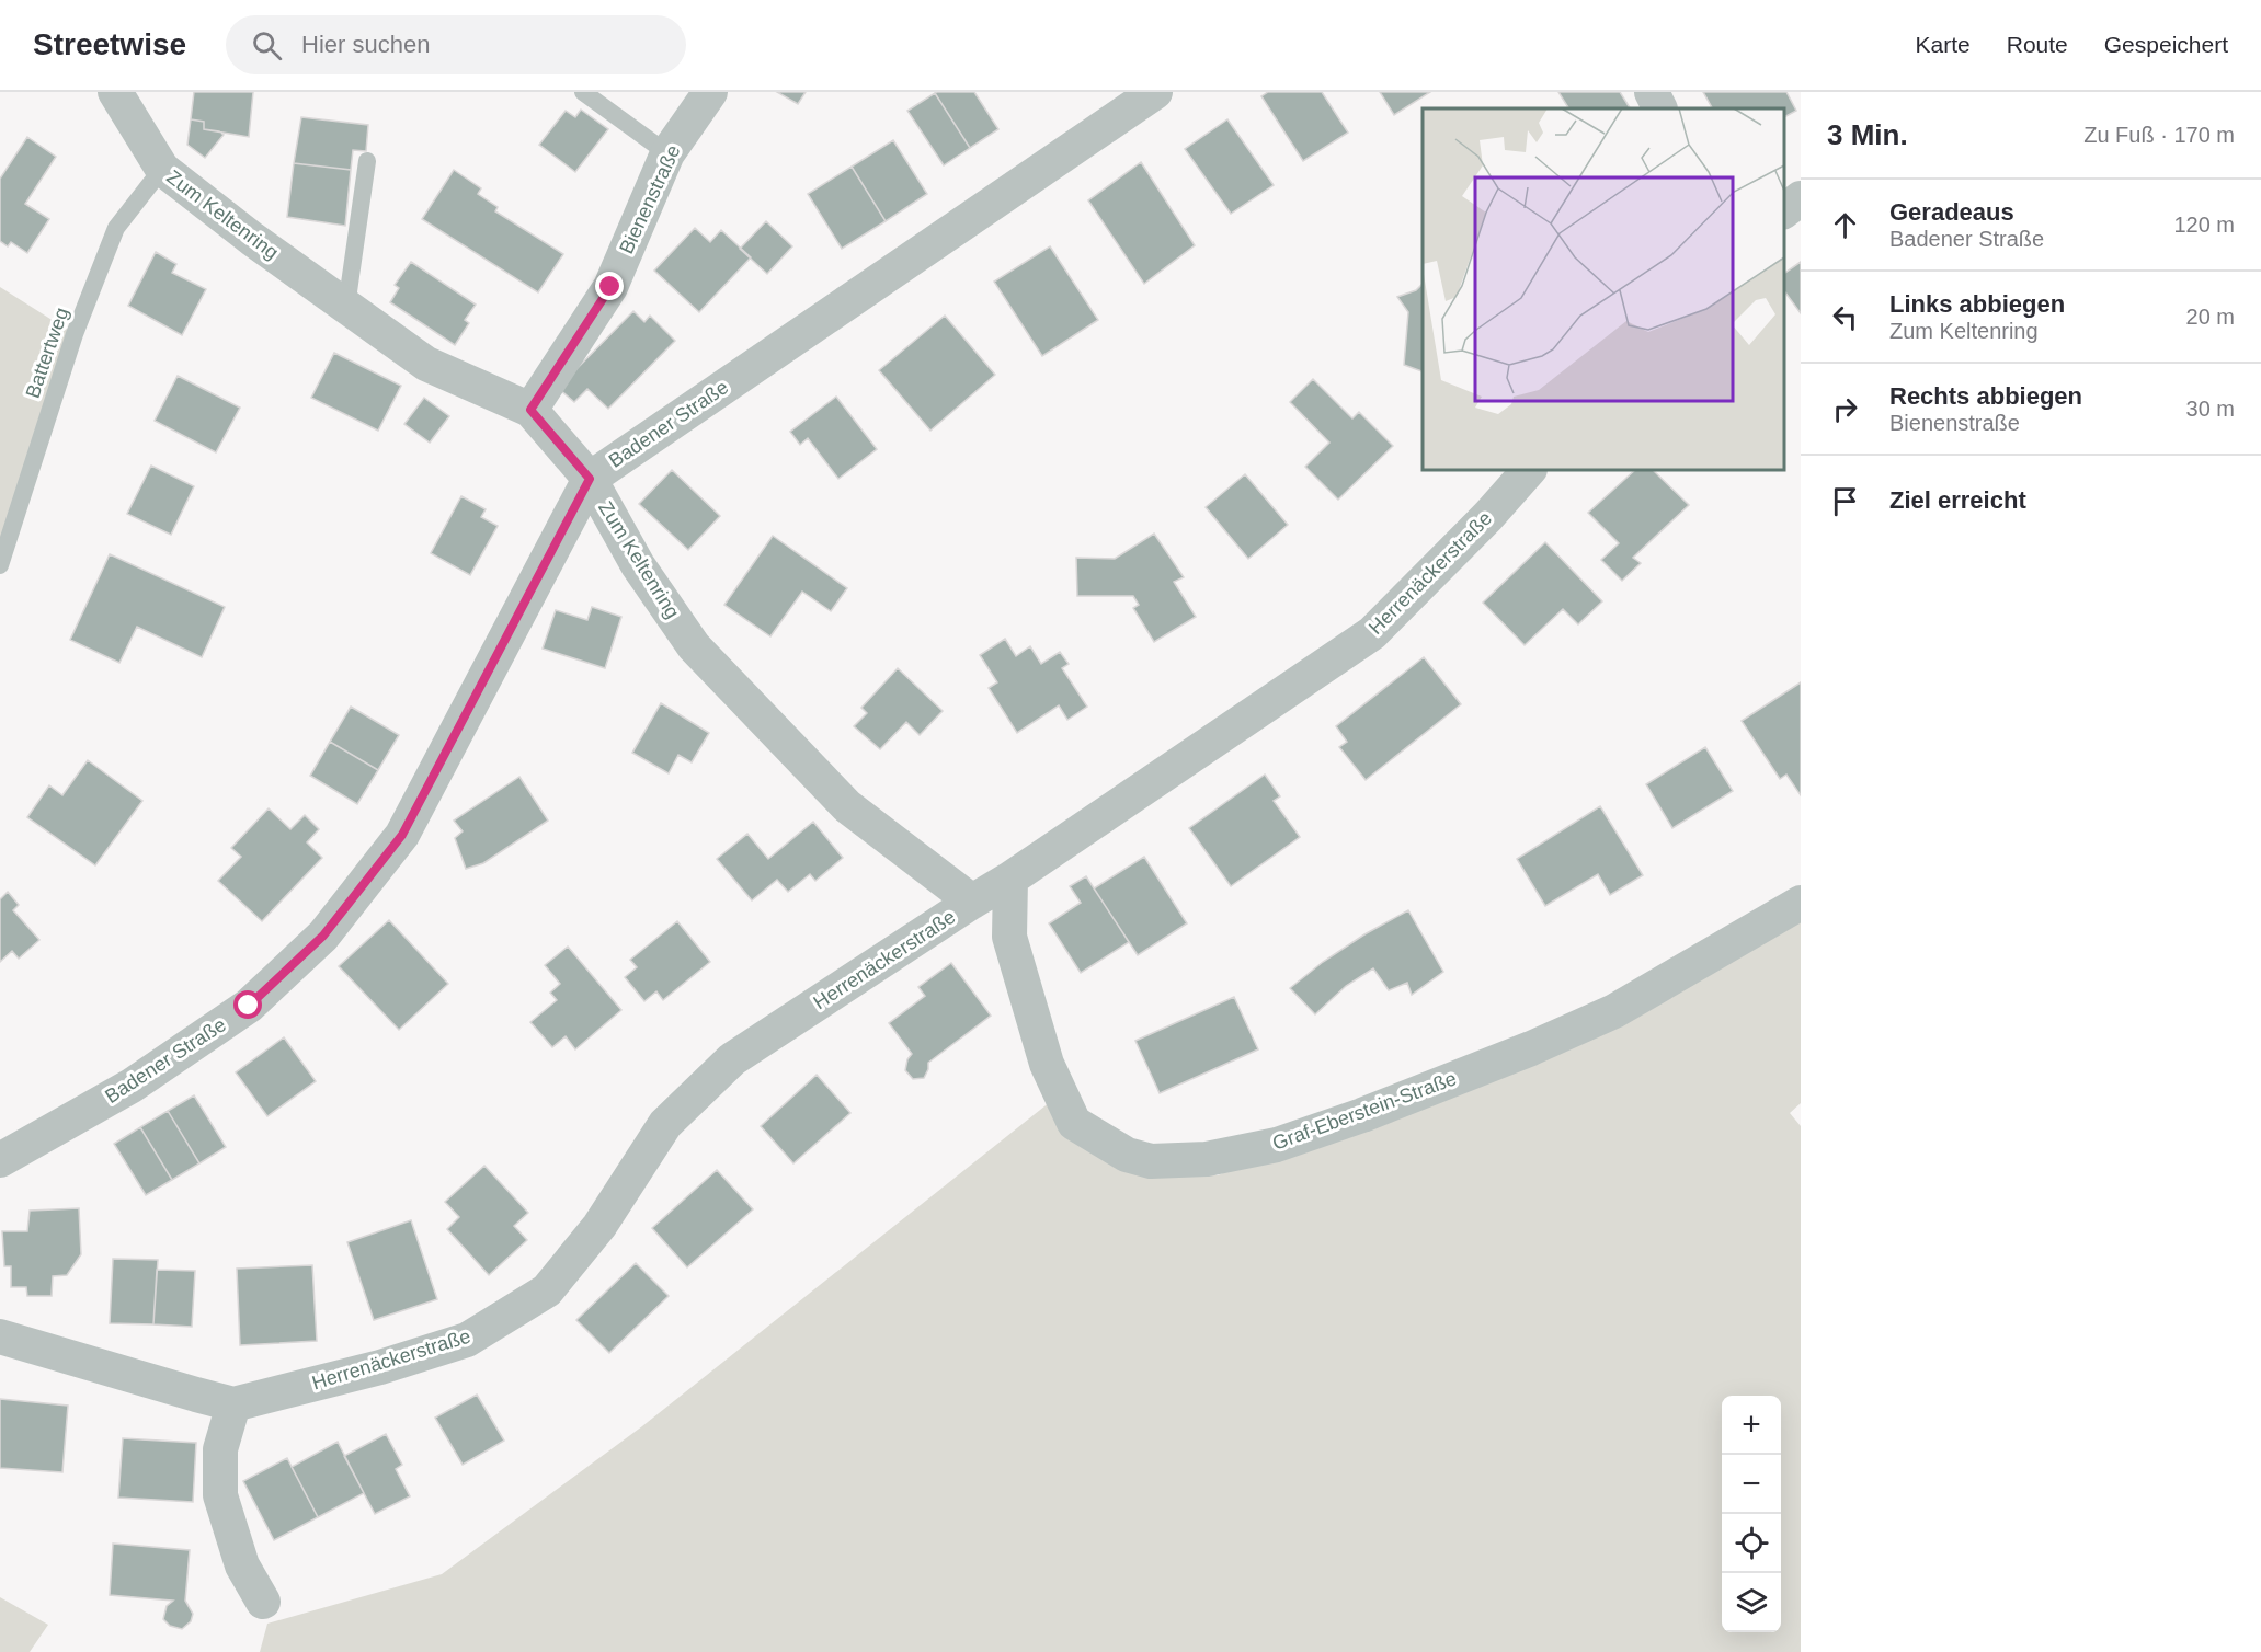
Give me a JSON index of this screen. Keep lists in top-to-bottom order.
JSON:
{
  "streets": {
    "street": [
      "Bienenstraße",
      "Zum Keltenring",
      "Badener Straße",
      "Herrenäckerstraße",
      "Graf-Eberstein-Straße"
    ],
    "lane": ["Battertweg"]
  },
  "crossings": [
    ["Bienenstraße", "Zum Keltenring"],
    ["Zum Keltenring", "Battertweg"],
    ["Zum Keltenring", "Badener Straße"],
    ["Zum Keltenring", "Herrenäckerstraße"],
    ["Herrenäckerstraße", "Graf-Eberstein-Straße"]
  ],
  "page": {
    "header": "Streetwise",
    "search": "Hier suchen",
    "nav": ["Karte", "Route", "Gespeichert"],
    "heading": ["3 Min.", "Zu Fuß · 170 m"],
    "list": [
      ["Geradeaus", "Badener Straße", "120 m"],
      ["Links abbiegen", "Zum Keltenring", "20 m"],
      ["Rechts abbiegen", "Bienenstraße", "30 m"],
      "Ziel erreicht"
    ],
    "map_buttons": ["+", "−"]
  }
}
